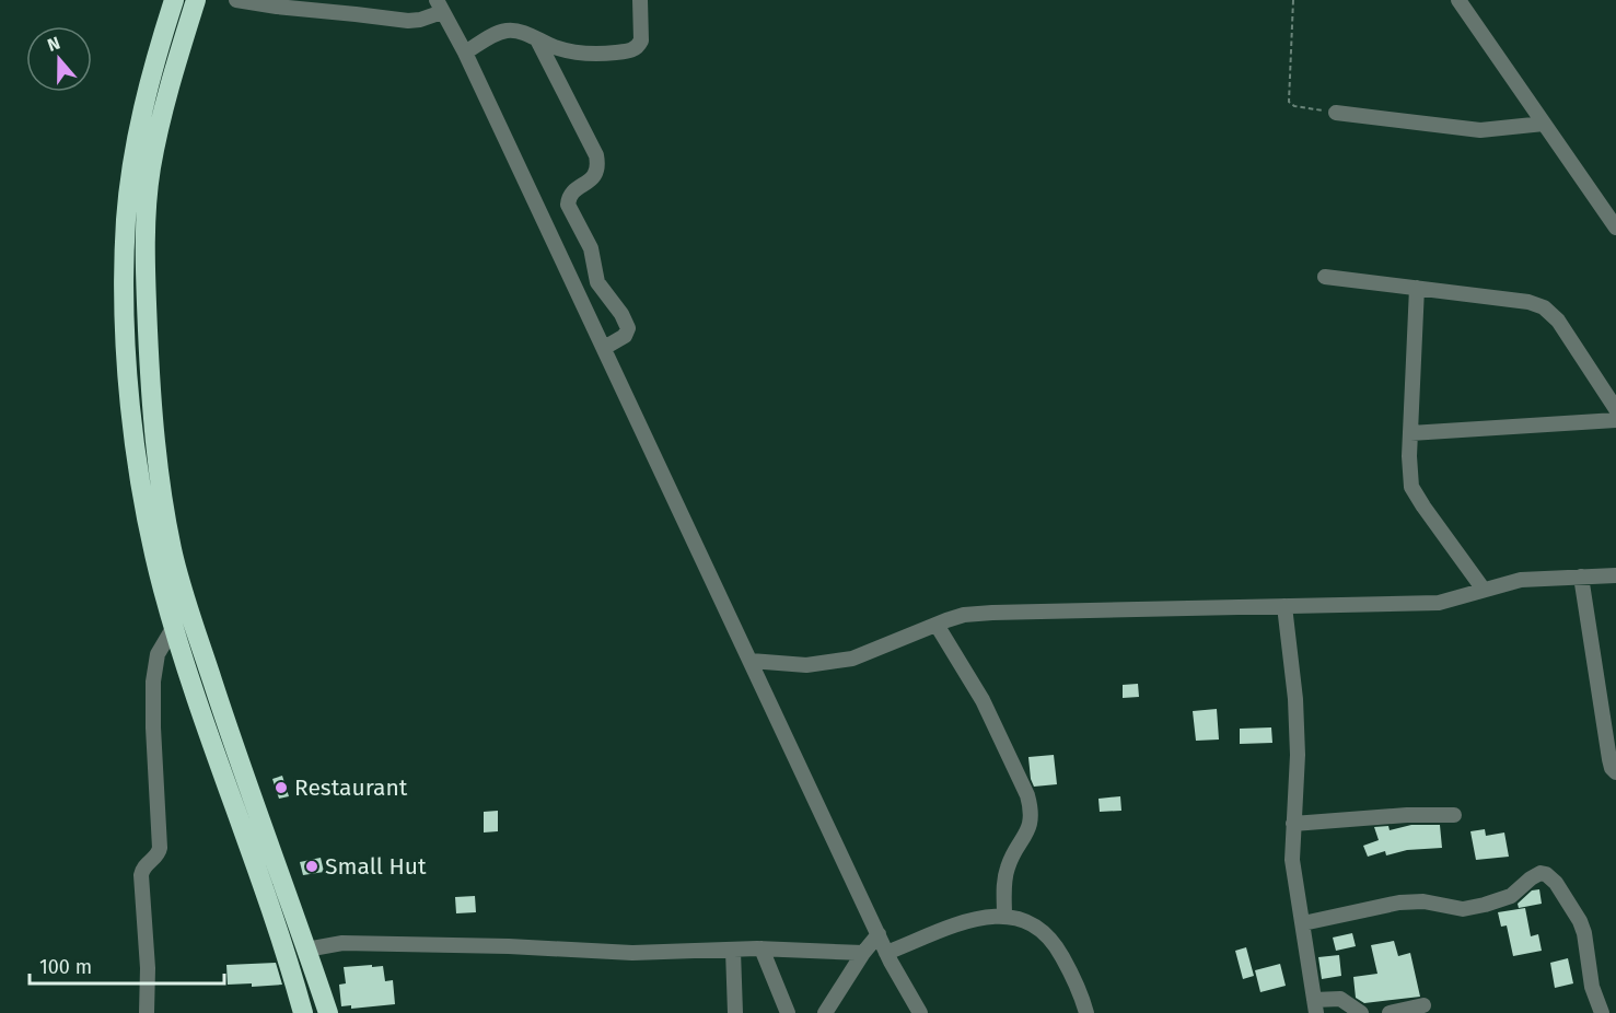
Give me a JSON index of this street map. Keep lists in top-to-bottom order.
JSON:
{
  "places": ["Restaurant", "Small Hut"],
  "scale_bar": "100 m",
  "north": "top"
}
